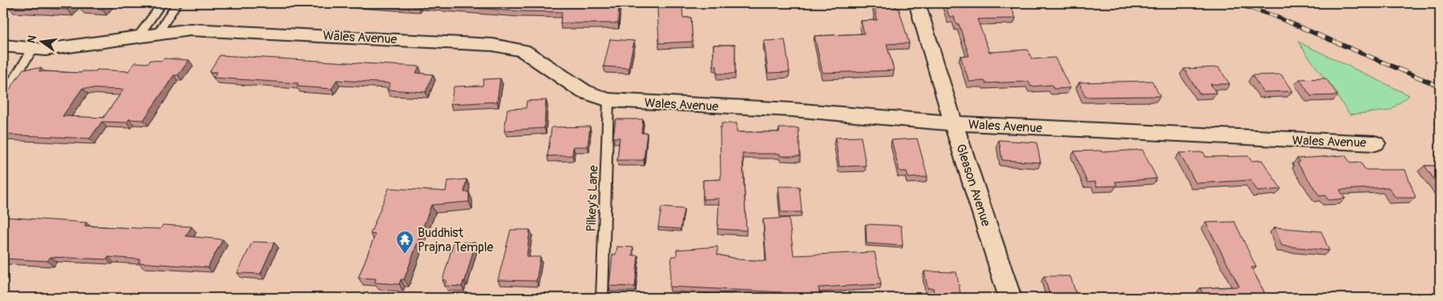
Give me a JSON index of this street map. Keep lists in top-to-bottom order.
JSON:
{
  "streets": {
    "street": ["Wales Avenue", "Gleason Avenue"],
    "lane": ["Pilkey's Lane"]
  },
  "crossings": [
    ["Wales Avenue", "Gleason Avenue"],
    ["Wales Avenue", "Pilkey's Lane"]
  ],
  "places": {
    "temple": ["Buddhist Prajna Temple"]
  },
  "north": "left"
}
